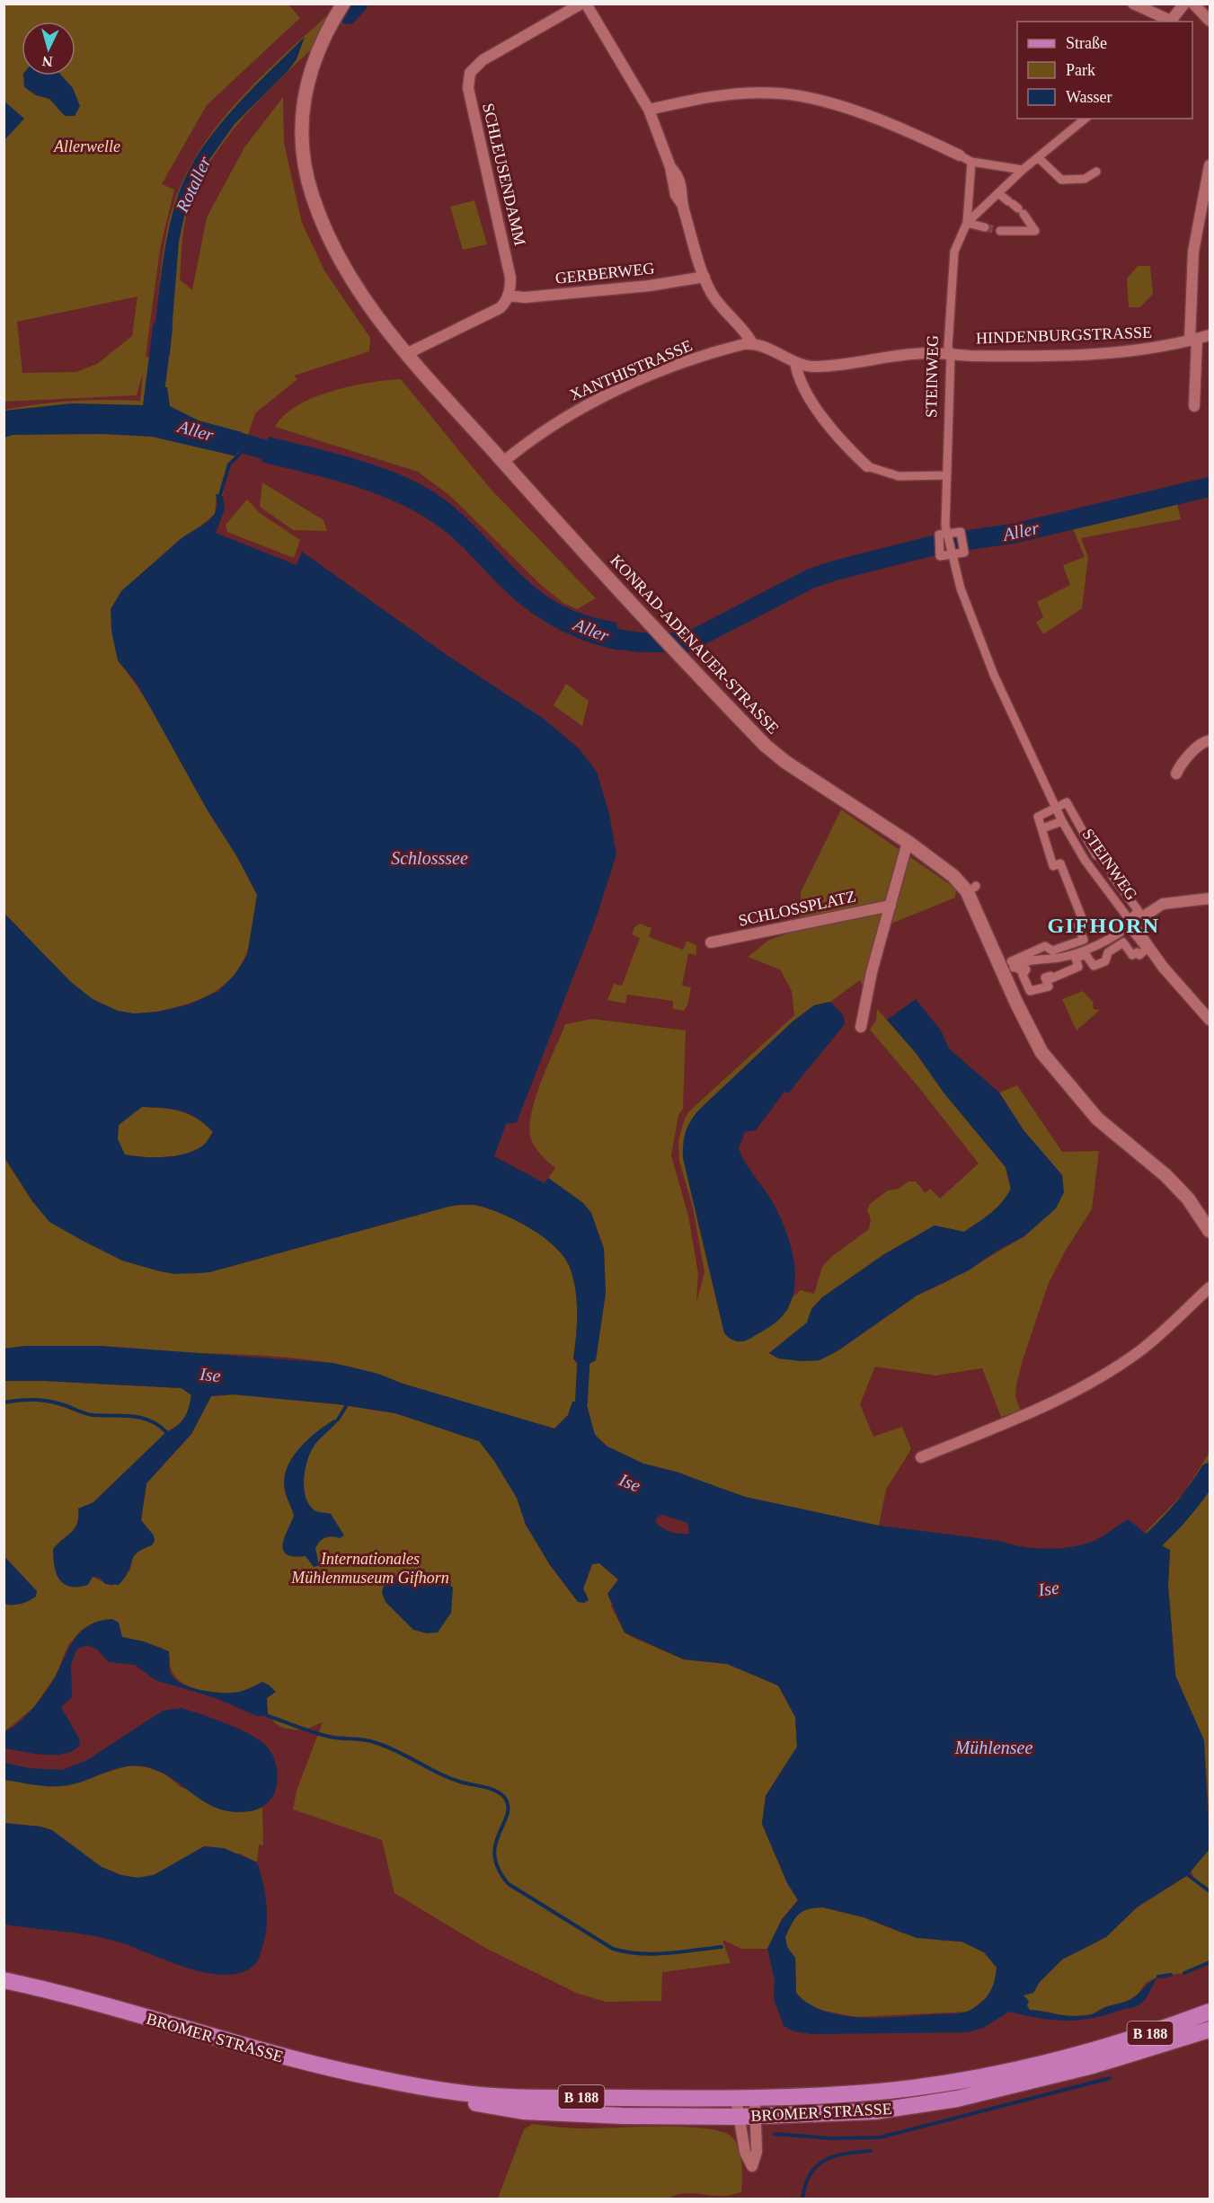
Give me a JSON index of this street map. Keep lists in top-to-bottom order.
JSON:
{
  "streets": {
    "main road": ["B 188", "BROMER STRASSE"],
    "street": [
      "SCHLEUSENDAMM",
      "GERBERWEG",
      "HINDENBURGSTRASSE",
      "XANTHISTRASSE",
      "STEINWEG",
      "KONRAD-ADENAUER-STRASSE",
      "SCHLOSSPLATZ"
    ]
  },
  "crossings": [
    ["SCHLEUSENDAMM", "GERBERWEG"],
    ["HINDENBURGSTRASSE", "XANTHISTRASSE"],
    ["HINDENBURGSTRASSE", "STEINWEG"],
    ["XANTHISTRASSE", "KONRAD-ADENAUER-STRASSE"]
  ],
  "districts": ["GIFHORN"],
  "water": [
    "Rotaller",
    "Aller",
    "Schlosssee",
    "Ise",
    "Mühlensee"
  ],
  "parks": ["Allerwelle", "Internationales Mühlenmuseum Gifhorn"],
  "legend": ["Straße", "Park", "Wasser"],
  "north": "bottom"
}
